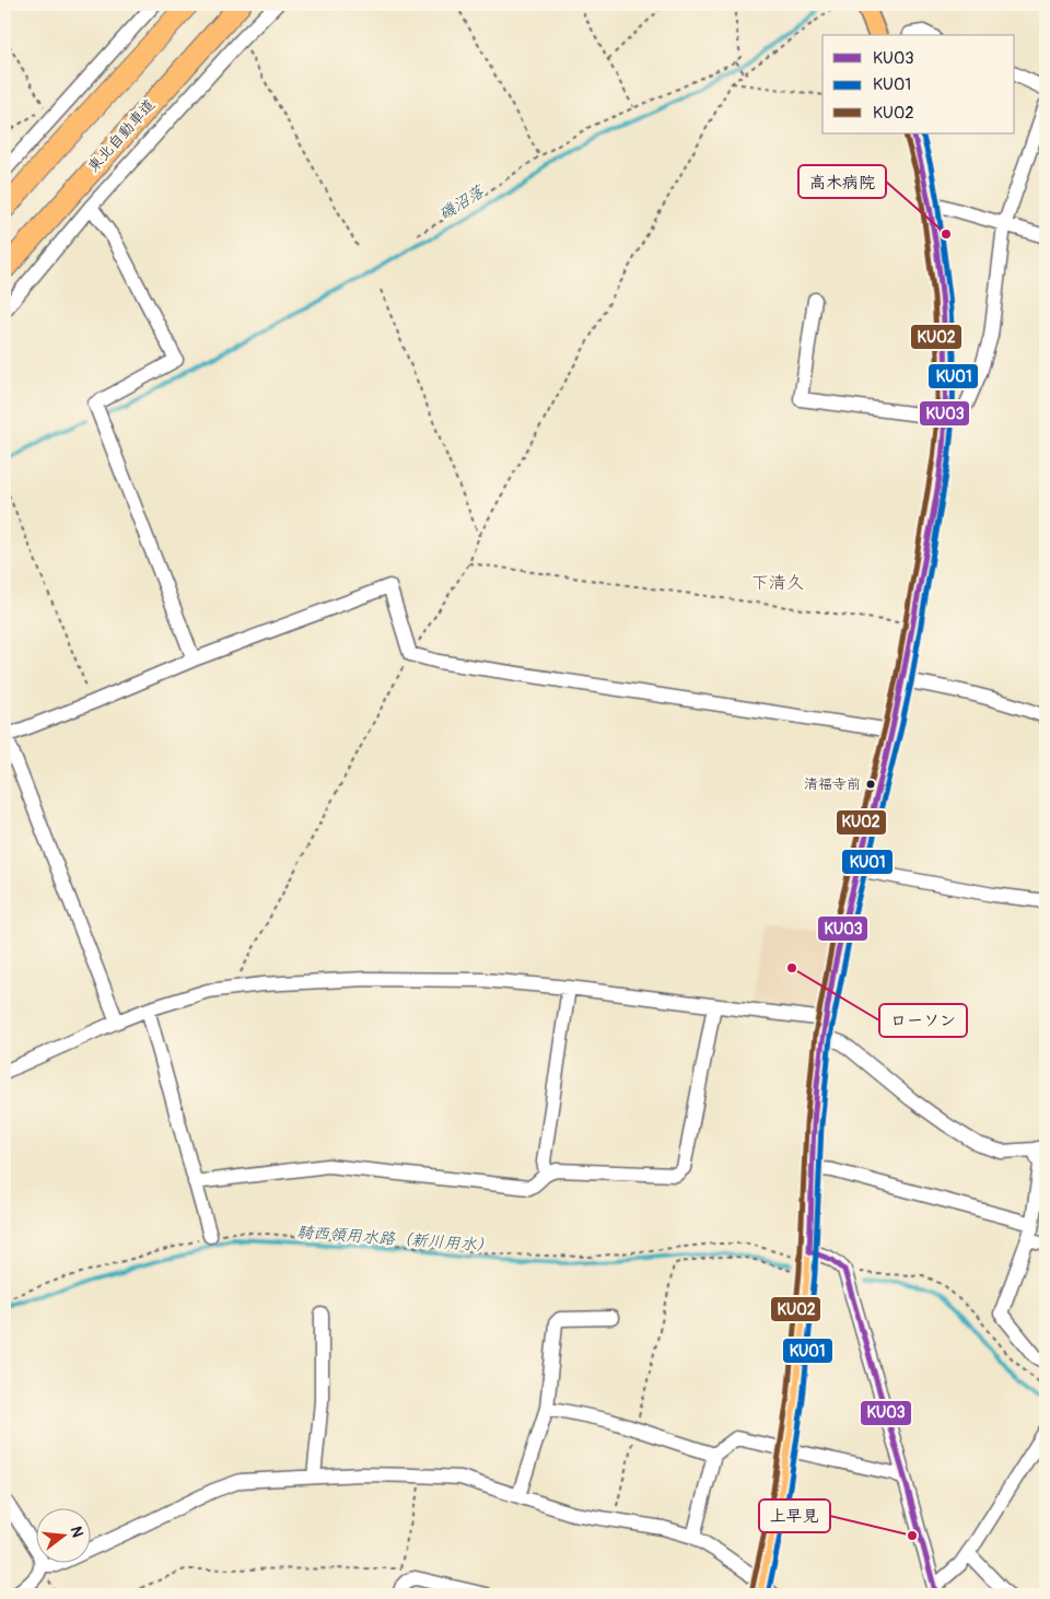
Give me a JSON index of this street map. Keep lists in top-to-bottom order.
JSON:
{
  "streets": {
    "highway": ["東北自動車道"]
  },
  "districts": ["下清久"],
  "water": ["磯沼落", "騎西領用水路（新川用水）"],
  "places": [
    "高木病院",
    "清福寺前",
    "ローソン",
    "上早見"
  ],
  "lines": ["transit line KU03", "transit line KU01", "transit line KU02"],
  "legend": ["KU03", "KU01", "KU02"],
  "north": "right"
}
